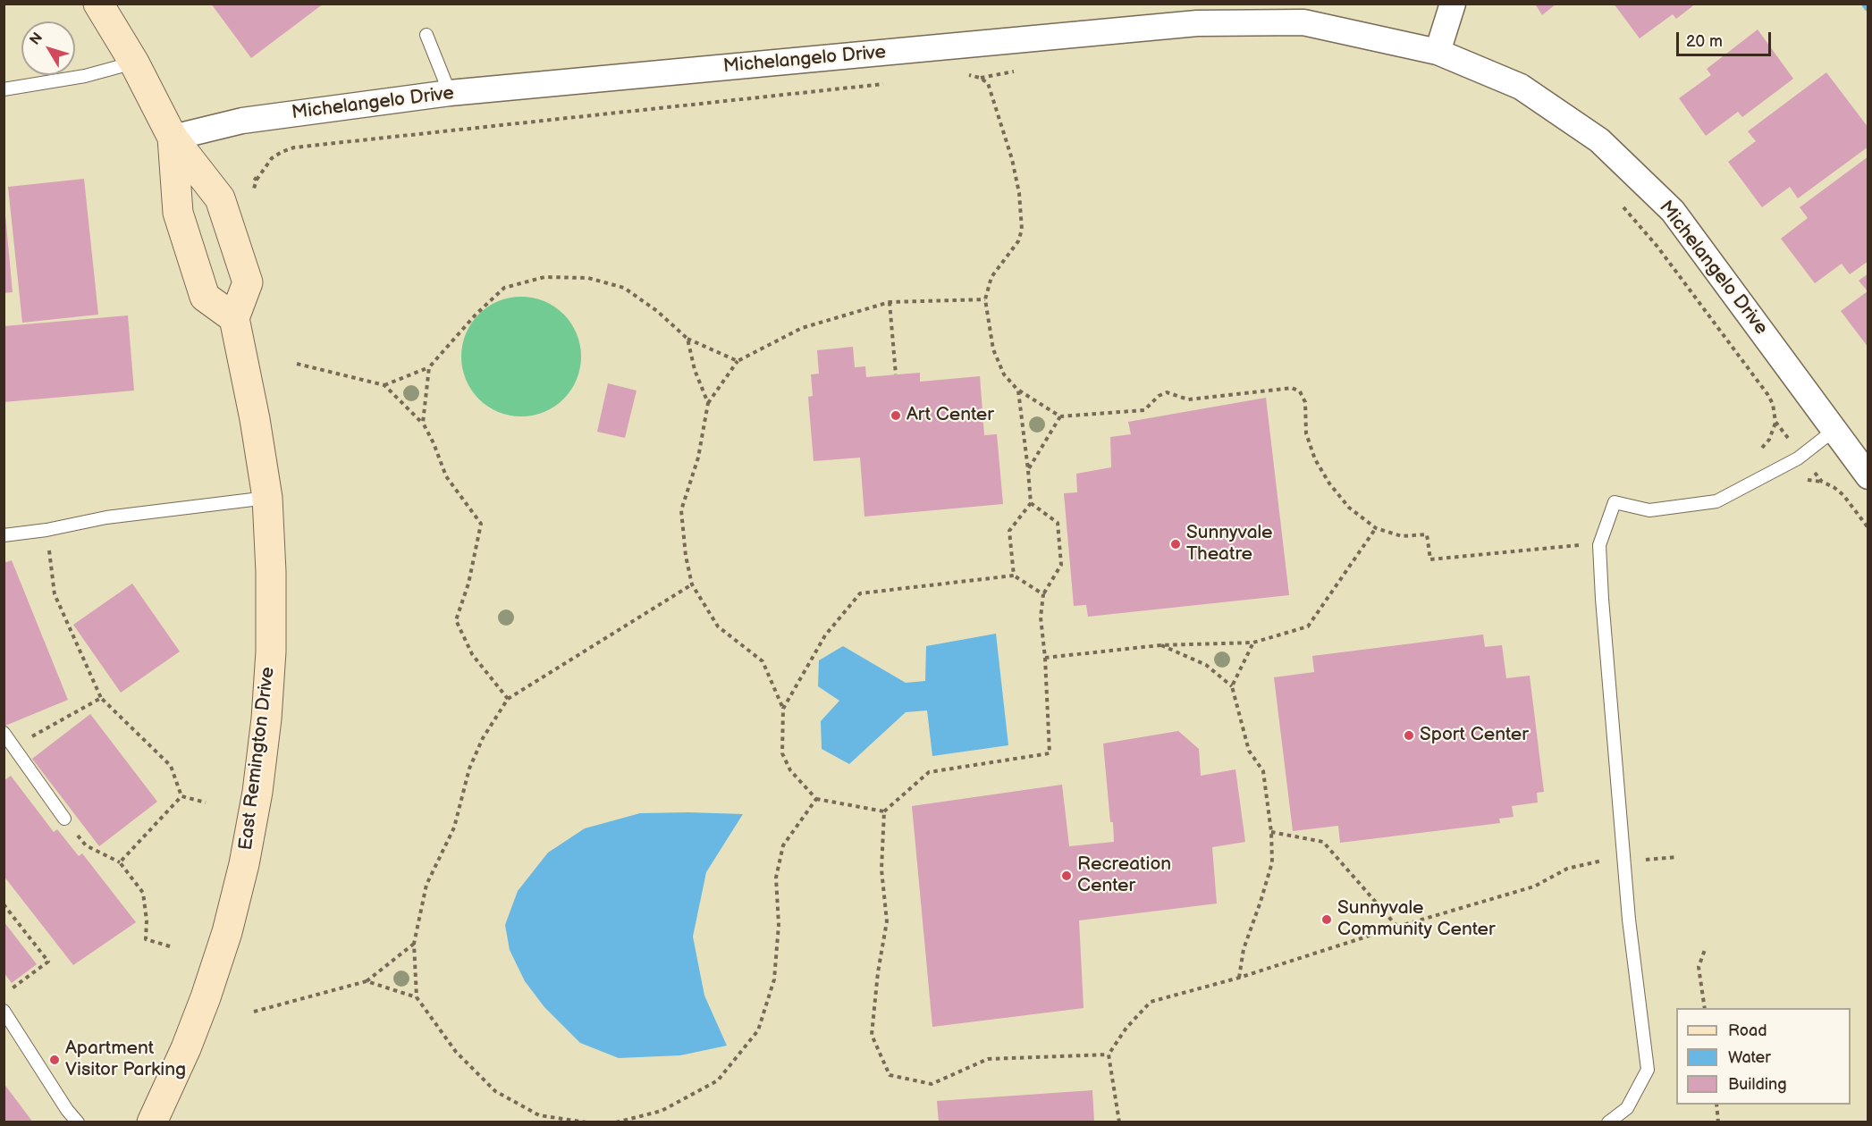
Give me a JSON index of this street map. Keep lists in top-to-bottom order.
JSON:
{
  "streets": {
    "main road": ["East Remington Drive"],
    "street": ["Michelangelo Drive"]
  },
  "places": [
    "Art Center",
    "Sunnyvale Theatre",
    "Sport Center",
    "Recreation Center",
    "Sunnyvale Community Center",
    "Apartment Visitor Parking"
  ],
  "legend": ["Road", "Water", "Building"],
  "scale_bar": "20 m",
  "north": "top left"
}
